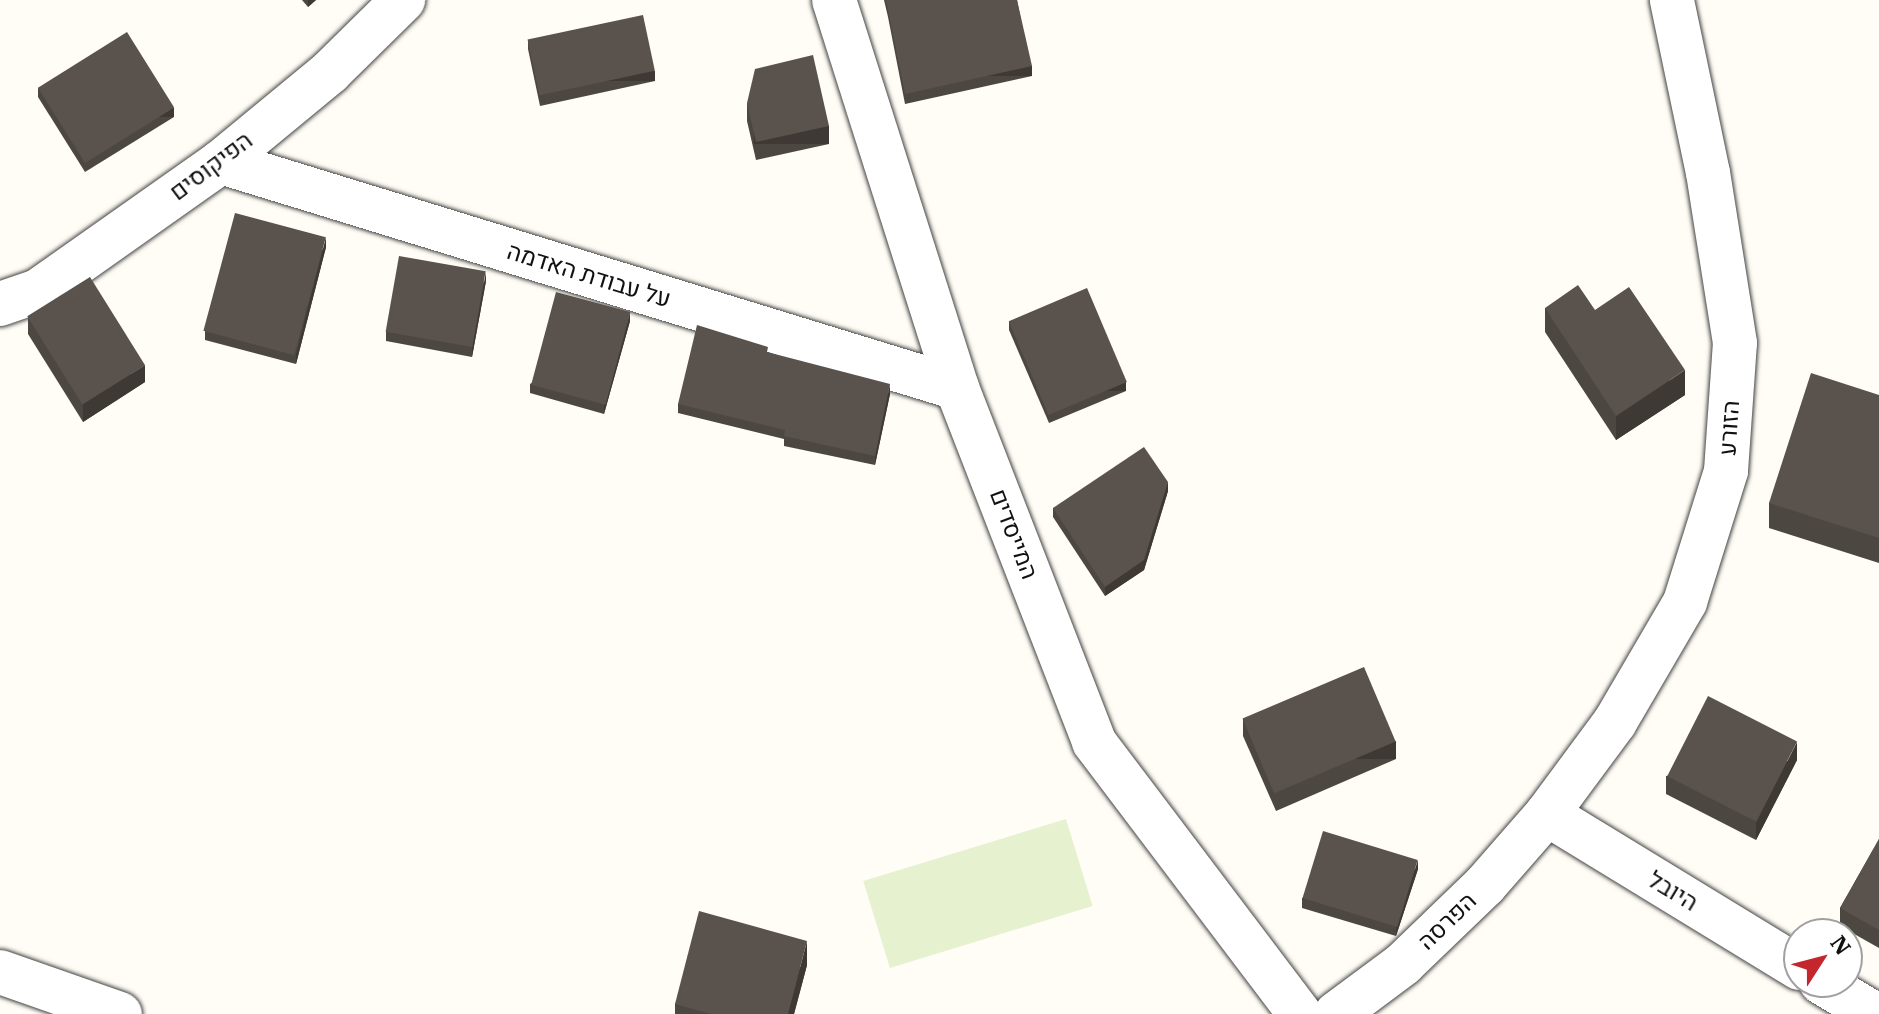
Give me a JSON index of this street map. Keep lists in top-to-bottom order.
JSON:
{
  "streets": {
    "street": [
      "הפיקוסים",
      "על עבודת האדמה",
      "הזורע",
      "המייסדים",
      "היובל",
      "הפרסה"
    ]
  },
  "crossings": [
    ["הפיקוסים", "על עבודת האדמה"],
    ["על עבודת האדמה", "המייסדים"],
    ["הזורע", "היובל"],
    ["הזורע", "הפרסה"],
    ["היובל", "הפרסה"]
  ],
  "north": "top right"
}
